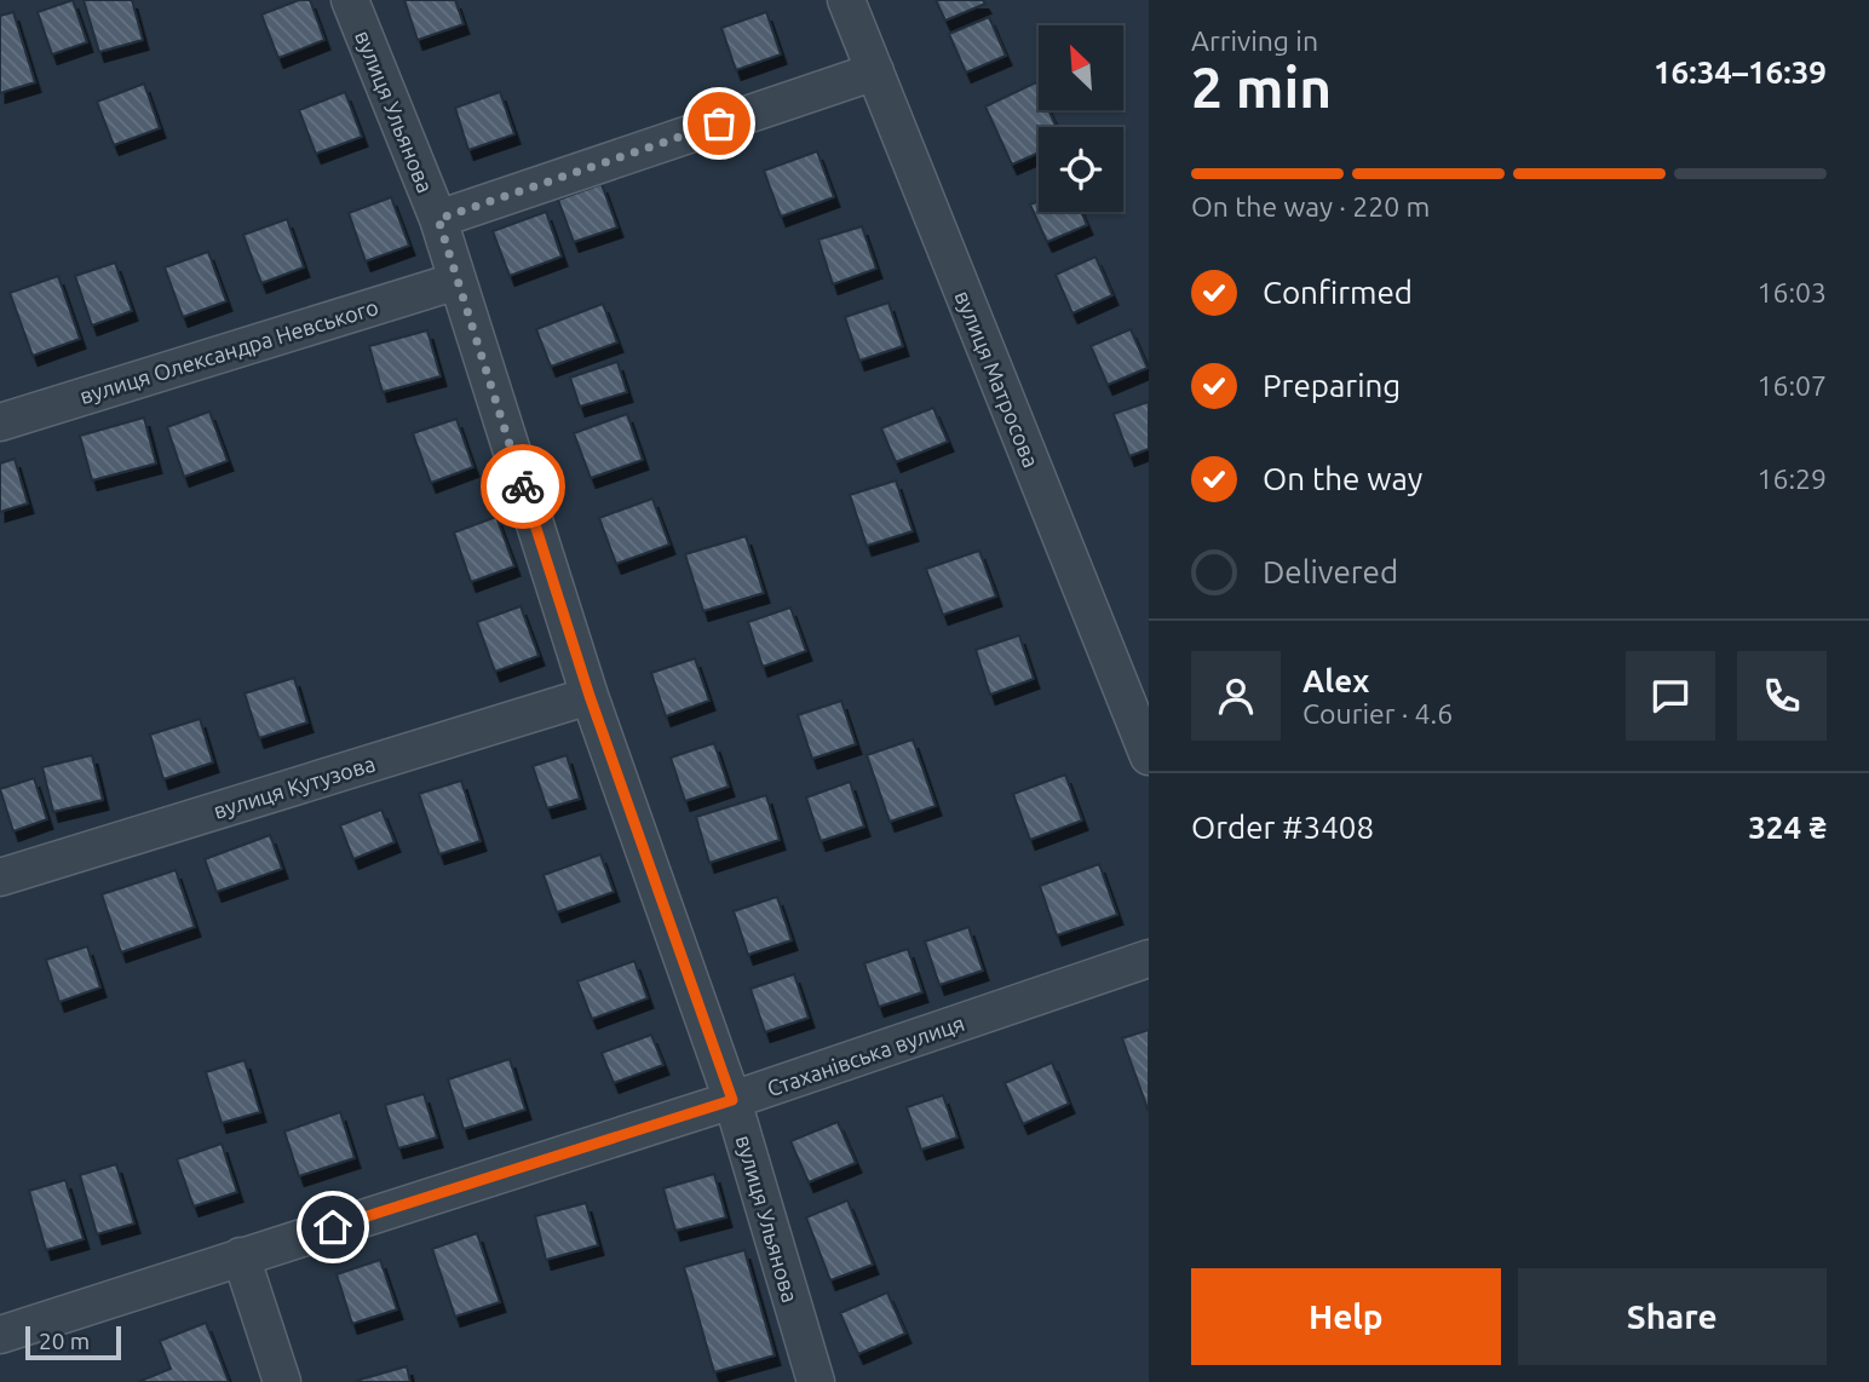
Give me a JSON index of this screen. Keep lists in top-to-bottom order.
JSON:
{
  "streets": {
    "street": [
      "вулиця Ульянова",
      "вулиця Олександра Невського",
      "вулиця Матросова",
      "вулиця Кутузова",
      "Стаханівська вулиця"
    ]
  },
  "crossings": [
    ["вулиця Ульянова", "вулиця Олександра Невського"],
    ["вулиця Ульянова", "вулиця Кутузова"],
    ["вулиця Ульянова", "Стаханівська вулиця"]
  ],
  "scale_bar": "20 m",
  "north": "top left",
  "page": {
    "heading": ["2 min", "Arriving in", "16:34–16:39"],
    "panel": [
      "Alex",
      "Courier · 4.6",
      "Order #3408",
      "324 ₴"
    ],
    "bar": "On the way · 220 m",
    "list": [
      ["Confirmed", "16:03"],
      ["Preparing", "16:07"],
      ["On the way", "16:29"],
      "Delivered"
    ],
    "buttons": ["Help", "Share"],
    "scale": "20 m"
  }
}
